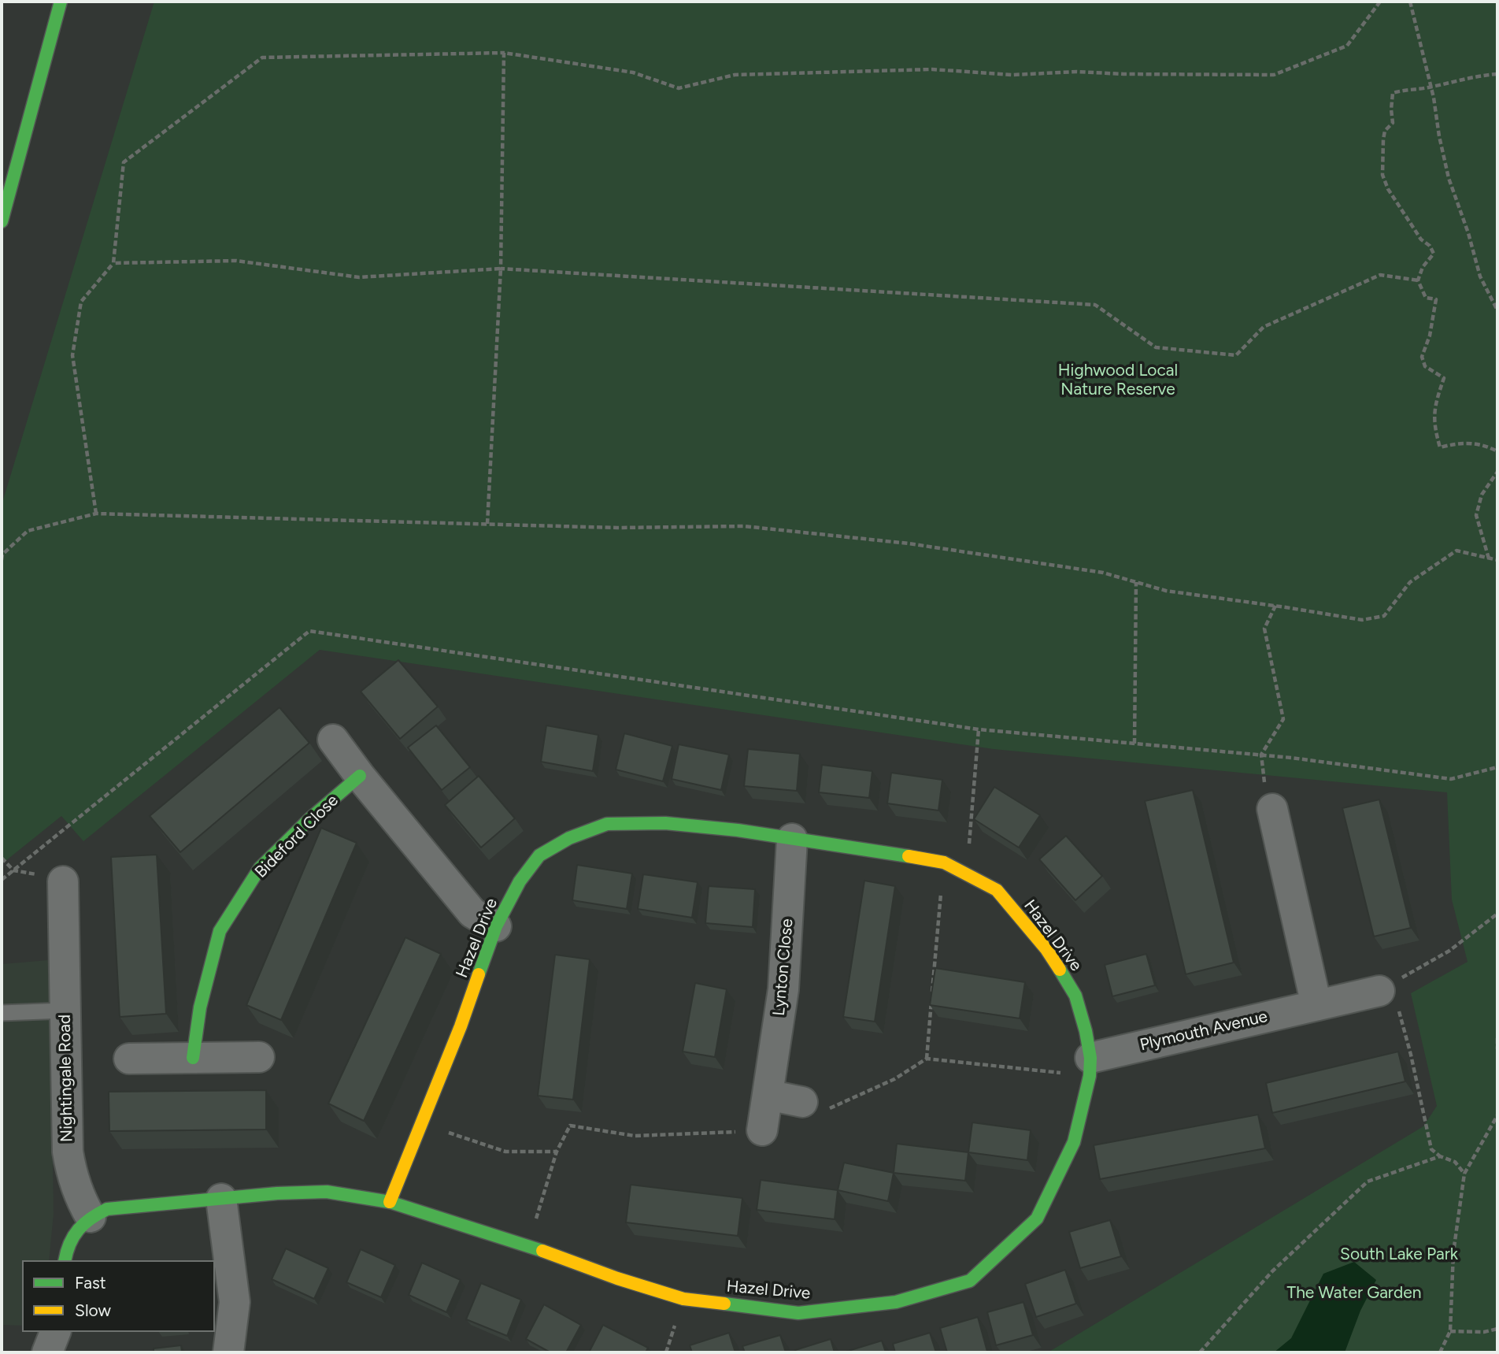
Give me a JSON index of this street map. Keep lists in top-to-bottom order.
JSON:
{
  "streets": {
    "street": [
      "Bideford Close",
      "Hazel Drive",
      "Lynton Close",
      "Plymouth Avenue",
      "Nightingale Road"
    ]
  },
  "crossings": [
    ["Hazel Drive", "Lynton Close"],
    ["Hazel Drive", "Plymouth Avenue"],
    ["Hazel Drive", "Nightingale Road"]
  ],
  "parks": ["Highwood Local Nature Reserve", "South Lake Park", "The Water Garden"],
  "legend": ["Fast", "Slow"]
}
